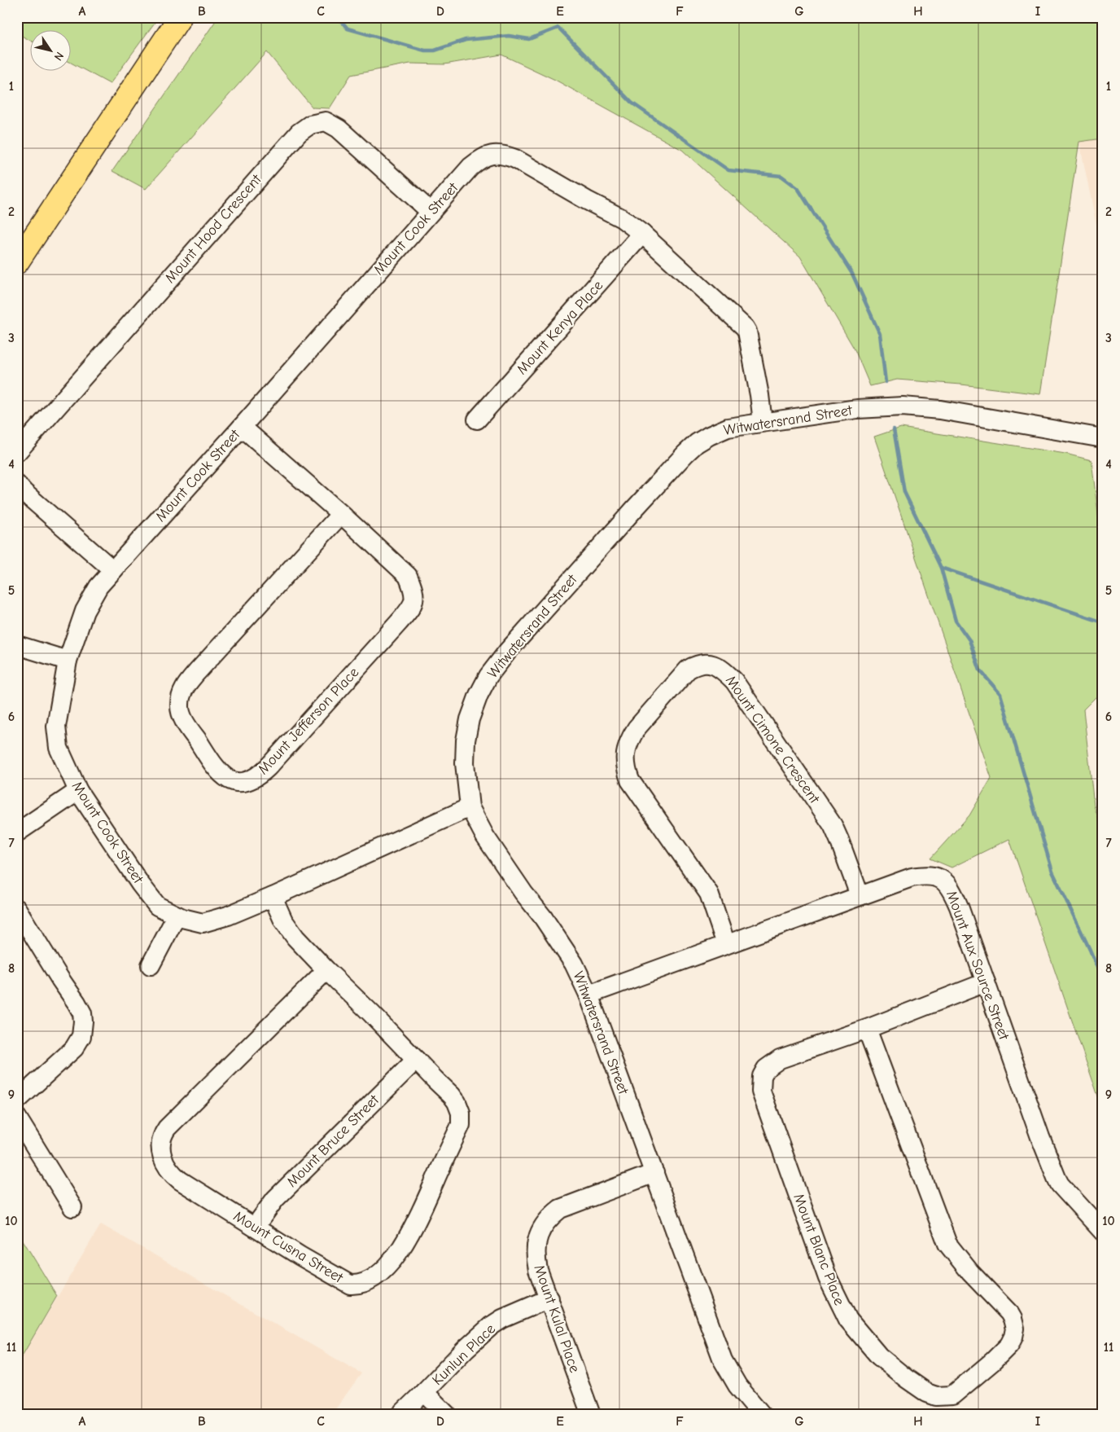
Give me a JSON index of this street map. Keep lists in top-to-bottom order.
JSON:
{
  "streets": {
    "street": [
      "Mount Hood Crescent",
      "Mount Cook Street",
      "Mount Kenya Place",
      "Witwatersrand Street",
      "Mount Jefferson Place",
      "Mount Cimone Crescent",
      "Mount Aux Source Street",
      "Mount Bruce Street",
      "Mount Cusna Street",
      "Mount Blanc Place",
      "Mount Kulal Place",
      "Kunlun Place"
    ]
  },
  "crossings": [
    ["Mount Hood Crescent", "Mount Cook Street"],
    ["Mount Cook Street", "Mount Kenya Place"],
    ["Mount Cook Street", "Witwatersrand Street"],
    ["Mount Cook Street", "Mount Jefferson Place"],
    ["Mount Cook Street", "Mount Cusna Street"],
    ["Witwatersrand Street", "Mount Aux Source Street"],
    ["Witwatersrand Street", "Mount Kulal Place"],
    ["Mount Cimone Crescent", "Mount Aux Source Street"],
    ["Mount Aux Source Street", "Mount Blanc Place"],
    ["Mount Bruce Street", "Mount Cusna Street"],
    ["Mount Kulal Place", "Kunlun Place"]
  ],
  "north": "bottom right",
  "grid": {
    "columns": [
      "A",
      "B",
      "C",
      "D",
      "E",
      "F",
      "G",
      "H",
      "I"
    ],
    "rows": [
      "1",
      "2",
      "3",
      "4",
      "5",
      "6",
      "7",
      "8",
      "9",
      "10",
      "11"
    ]
  }
}
